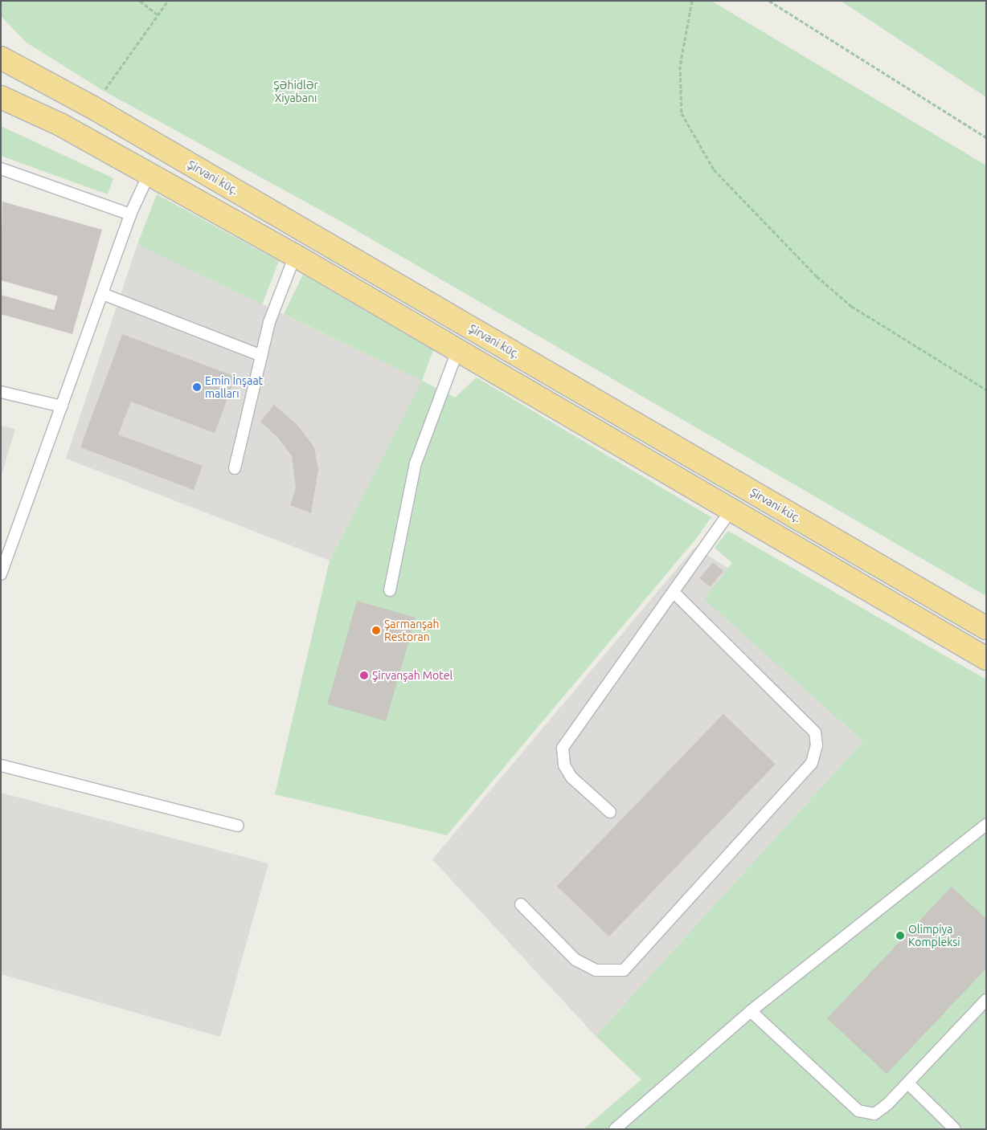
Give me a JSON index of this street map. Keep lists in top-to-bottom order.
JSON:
{
  "streets": {
    "highway": ["Şirvani küç."]
  },
  "parks": ["Şəhidlər Xiyabanı"],
  "places": [
    "Emin İnşaat malları",
    "Şarmanşah Restoran",
    "Şirvanşah Motel",
    "Olimpiya Kompleksi"
  ]
}
